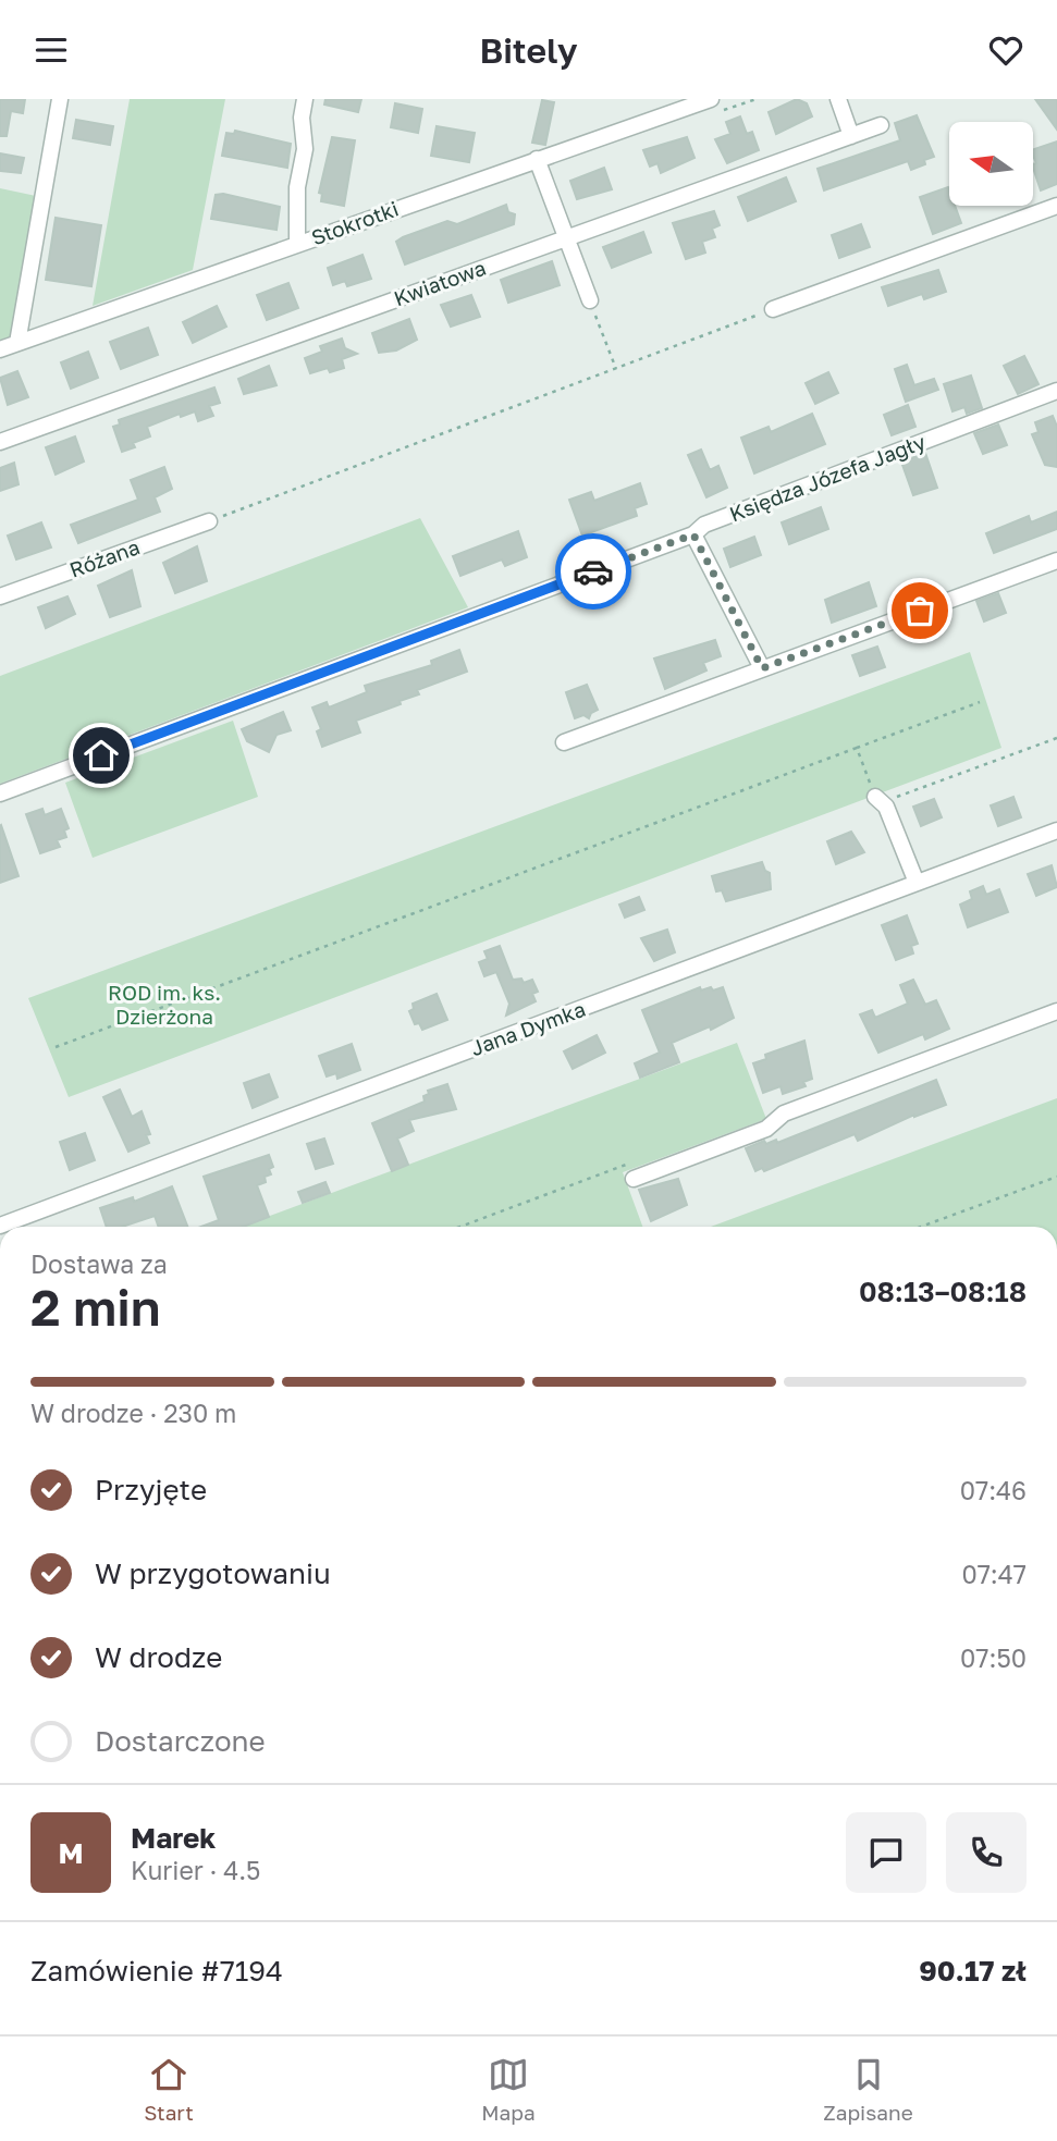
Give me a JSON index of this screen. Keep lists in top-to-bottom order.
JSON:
{
  "streets": {
    "street": [
      "Stokrotki",
      "Kwiatowa",
      "Księdza Józefa Jagły",
      "Różana",
      "Jana Dymka"
    ]
  },
  "parks": ["ROD im. ks. Dzierżona"],
  "north": "left",
  "page": {
    "header": "Bitely",
    "heading": ["2 min", "Dostawa za", "08:13–08:18"],
    "panel": [
      "Marek",
      "Kurier · 4.5",
      "Zamówienie #7194",
      "90.17 zł"
    ],
    "bar": "W drodze · 230 m",
    "list": [
      ["Przyjęte", "07:46"],
      ["W przygotowaniu", "07:47"],
      ["W drodze", "07:50"],
      "Dostarczone"
    ],
    "round": "M",
    "tabs": ["Start", "Mapa", "Zapisane"]
  }
}
